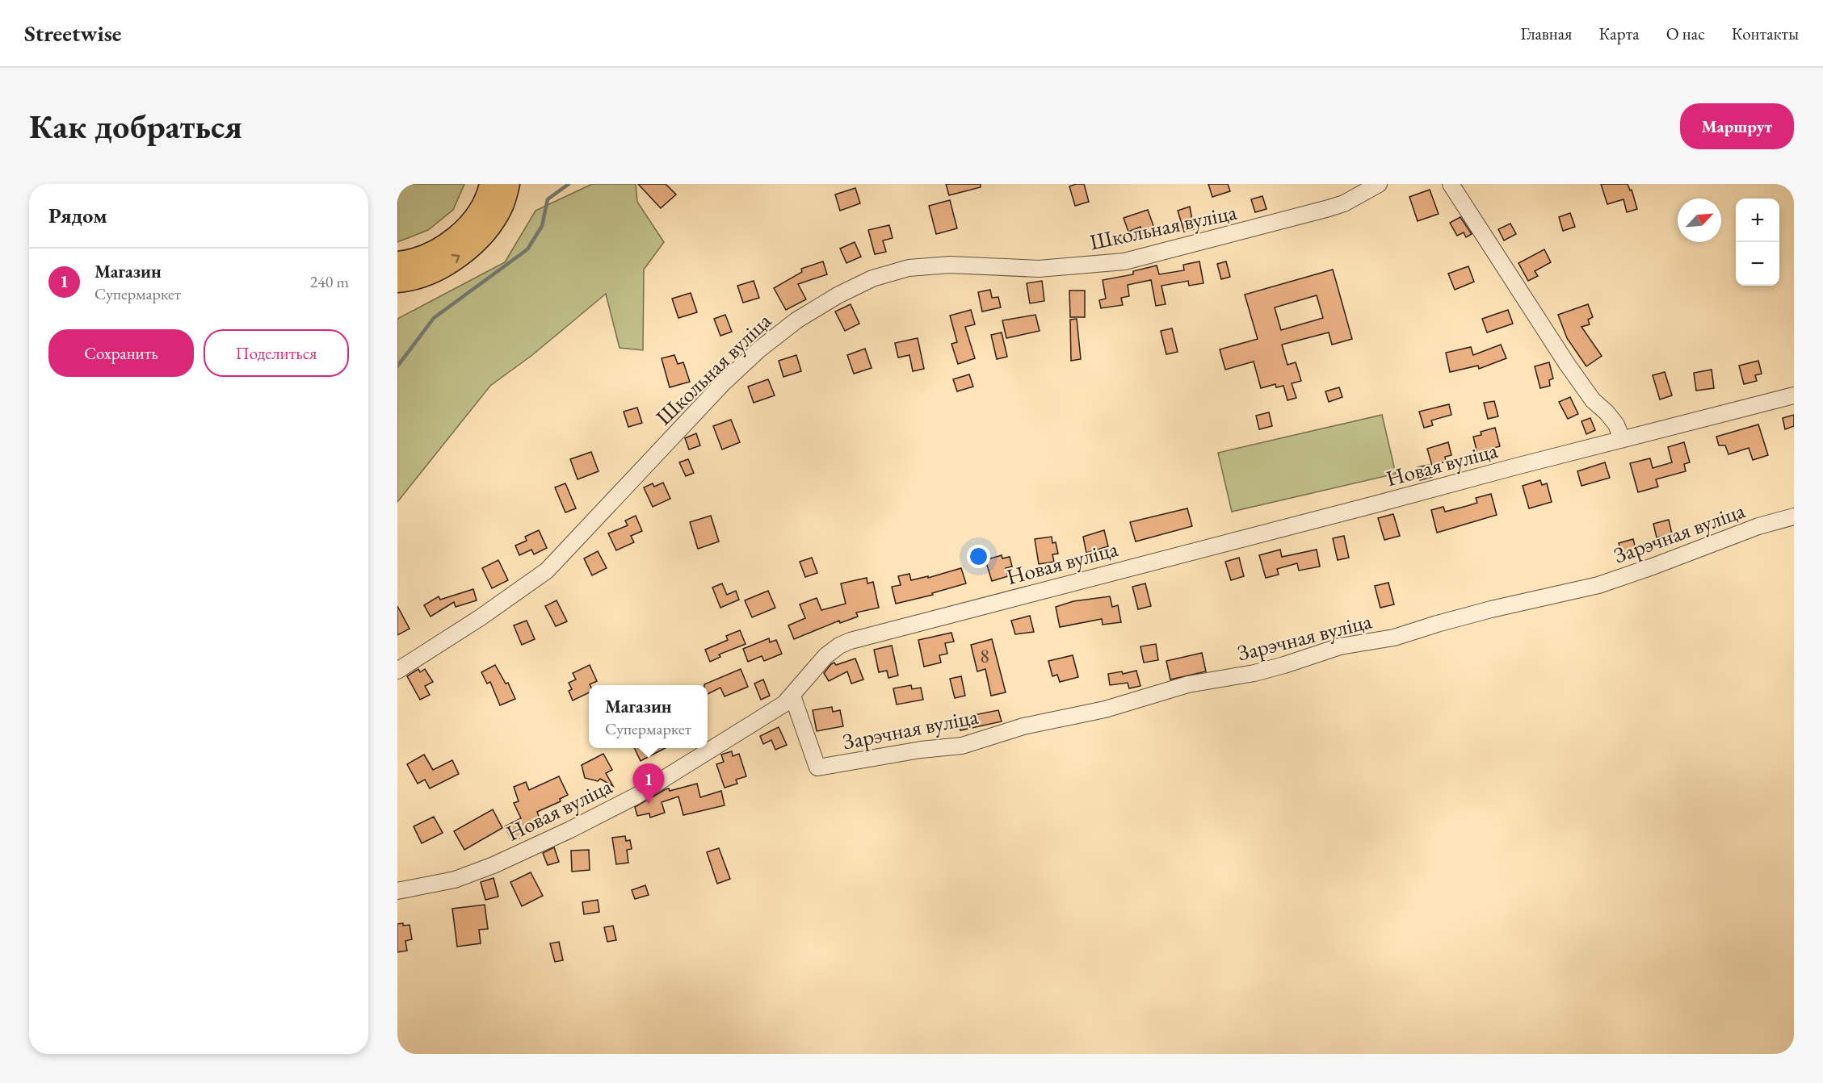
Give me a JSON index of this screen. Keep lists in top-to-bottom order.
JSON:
{
  "streets": {
    "street": ["Школьная вуліца", "Новая вуліца", "Зарэчная вуліца"]
  },
  "crossings": [
    ["Новая вуліца", "Зарэчная вуліца"]
  ],
  "house_numbers": ["8"],
  "north": "top right",
  "page": {
    "header": "Streetwise",
    "nav": [
      "Главная",
      "Карта",
      "О нас",
      "Контакты"
    ],
    "buttons": [
      "Маршрут",
      ["Сохранить", "Поделиться"]
    ],
    "title": "Как добраться",
    "heading": "Рядом",
    "map_buttons": ["+", "−"],
    "list": [
      {
        "mark": "1",
        "name": "Магазин",
        "note": "Супермаркет",
        "value": "240 m"
      }
    ],
    "popup": ["Магазин", "Супермаркет"],
    "pins": "1"
  }
}
